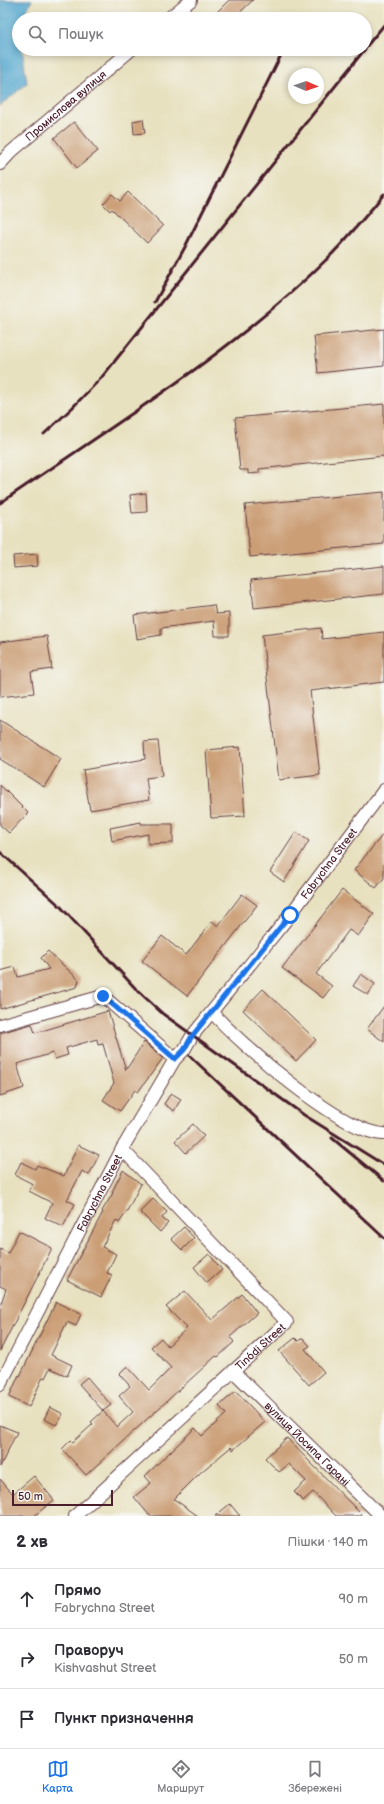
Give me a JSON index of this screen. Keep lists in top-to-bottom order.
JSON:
{
  "streets": {
    "street": [
      "Промислова вулиця",
      "Fabrychna Street",
      "Tinódi Street",
      "вулиця Йосипа Гарані"
    ]
  },
  "crossings": [
    ["Fabrychna Street", "Tinódi Street"],
    ["Tinódi Street", "вулиця Йосипа Гарані"]
  ],
  "scale_bar": "50 m",
  "north": "right",
  "page": {
    "search": "Пошук",
    "scale": "50 m",
    "heading": ["2 хв", "Пішки · 140 m"],
    "list": [
      ["Прямо", "Fabrychna Street", "90 m"],
      ["Праворуч", "Kishvashut Street", "50 m"],
      "Пункт призначення"
    ],
    "nav": ["Карта", "Маршрут", "Збережені"]
  }
}
